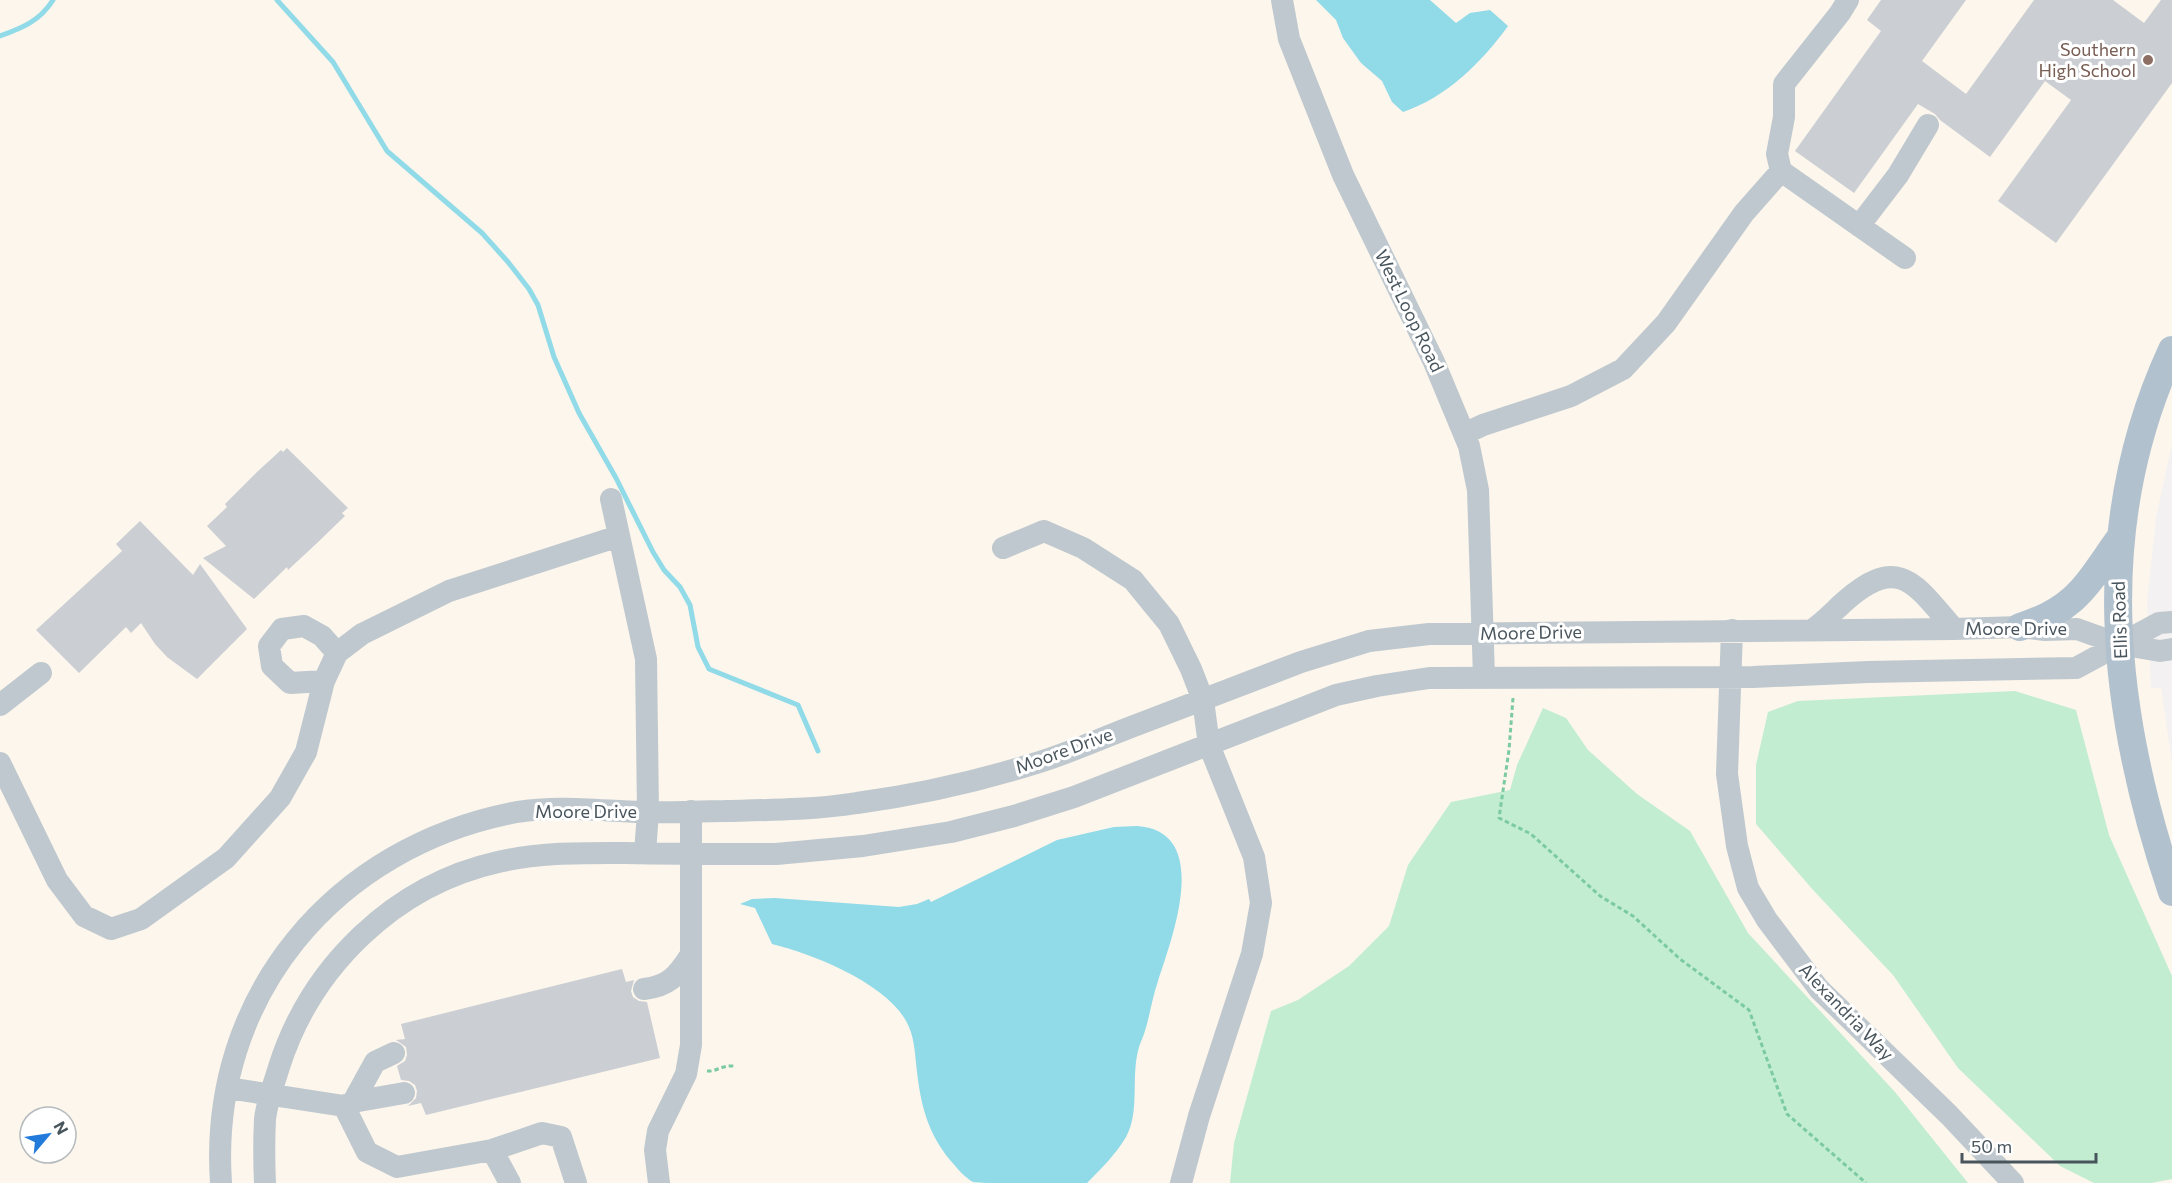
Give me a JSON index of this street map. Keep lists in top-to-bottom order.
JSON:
{
  "streets": {
    "main road": ["Ellis Road"],
    "street": ["West Loop Road", "Moore Drive", "Alexandria Way"]
  },
  "crossings": [
    ["West Loop Road", "Moore Drive"],
    ["Ellis Road", "Moore Drive"],
    ["Moore Drive", "Alexandria Way"]
  ],
  "places": ["Southern High School"],
  "scale_bar": "50 m",
  "north": "top right"
}
